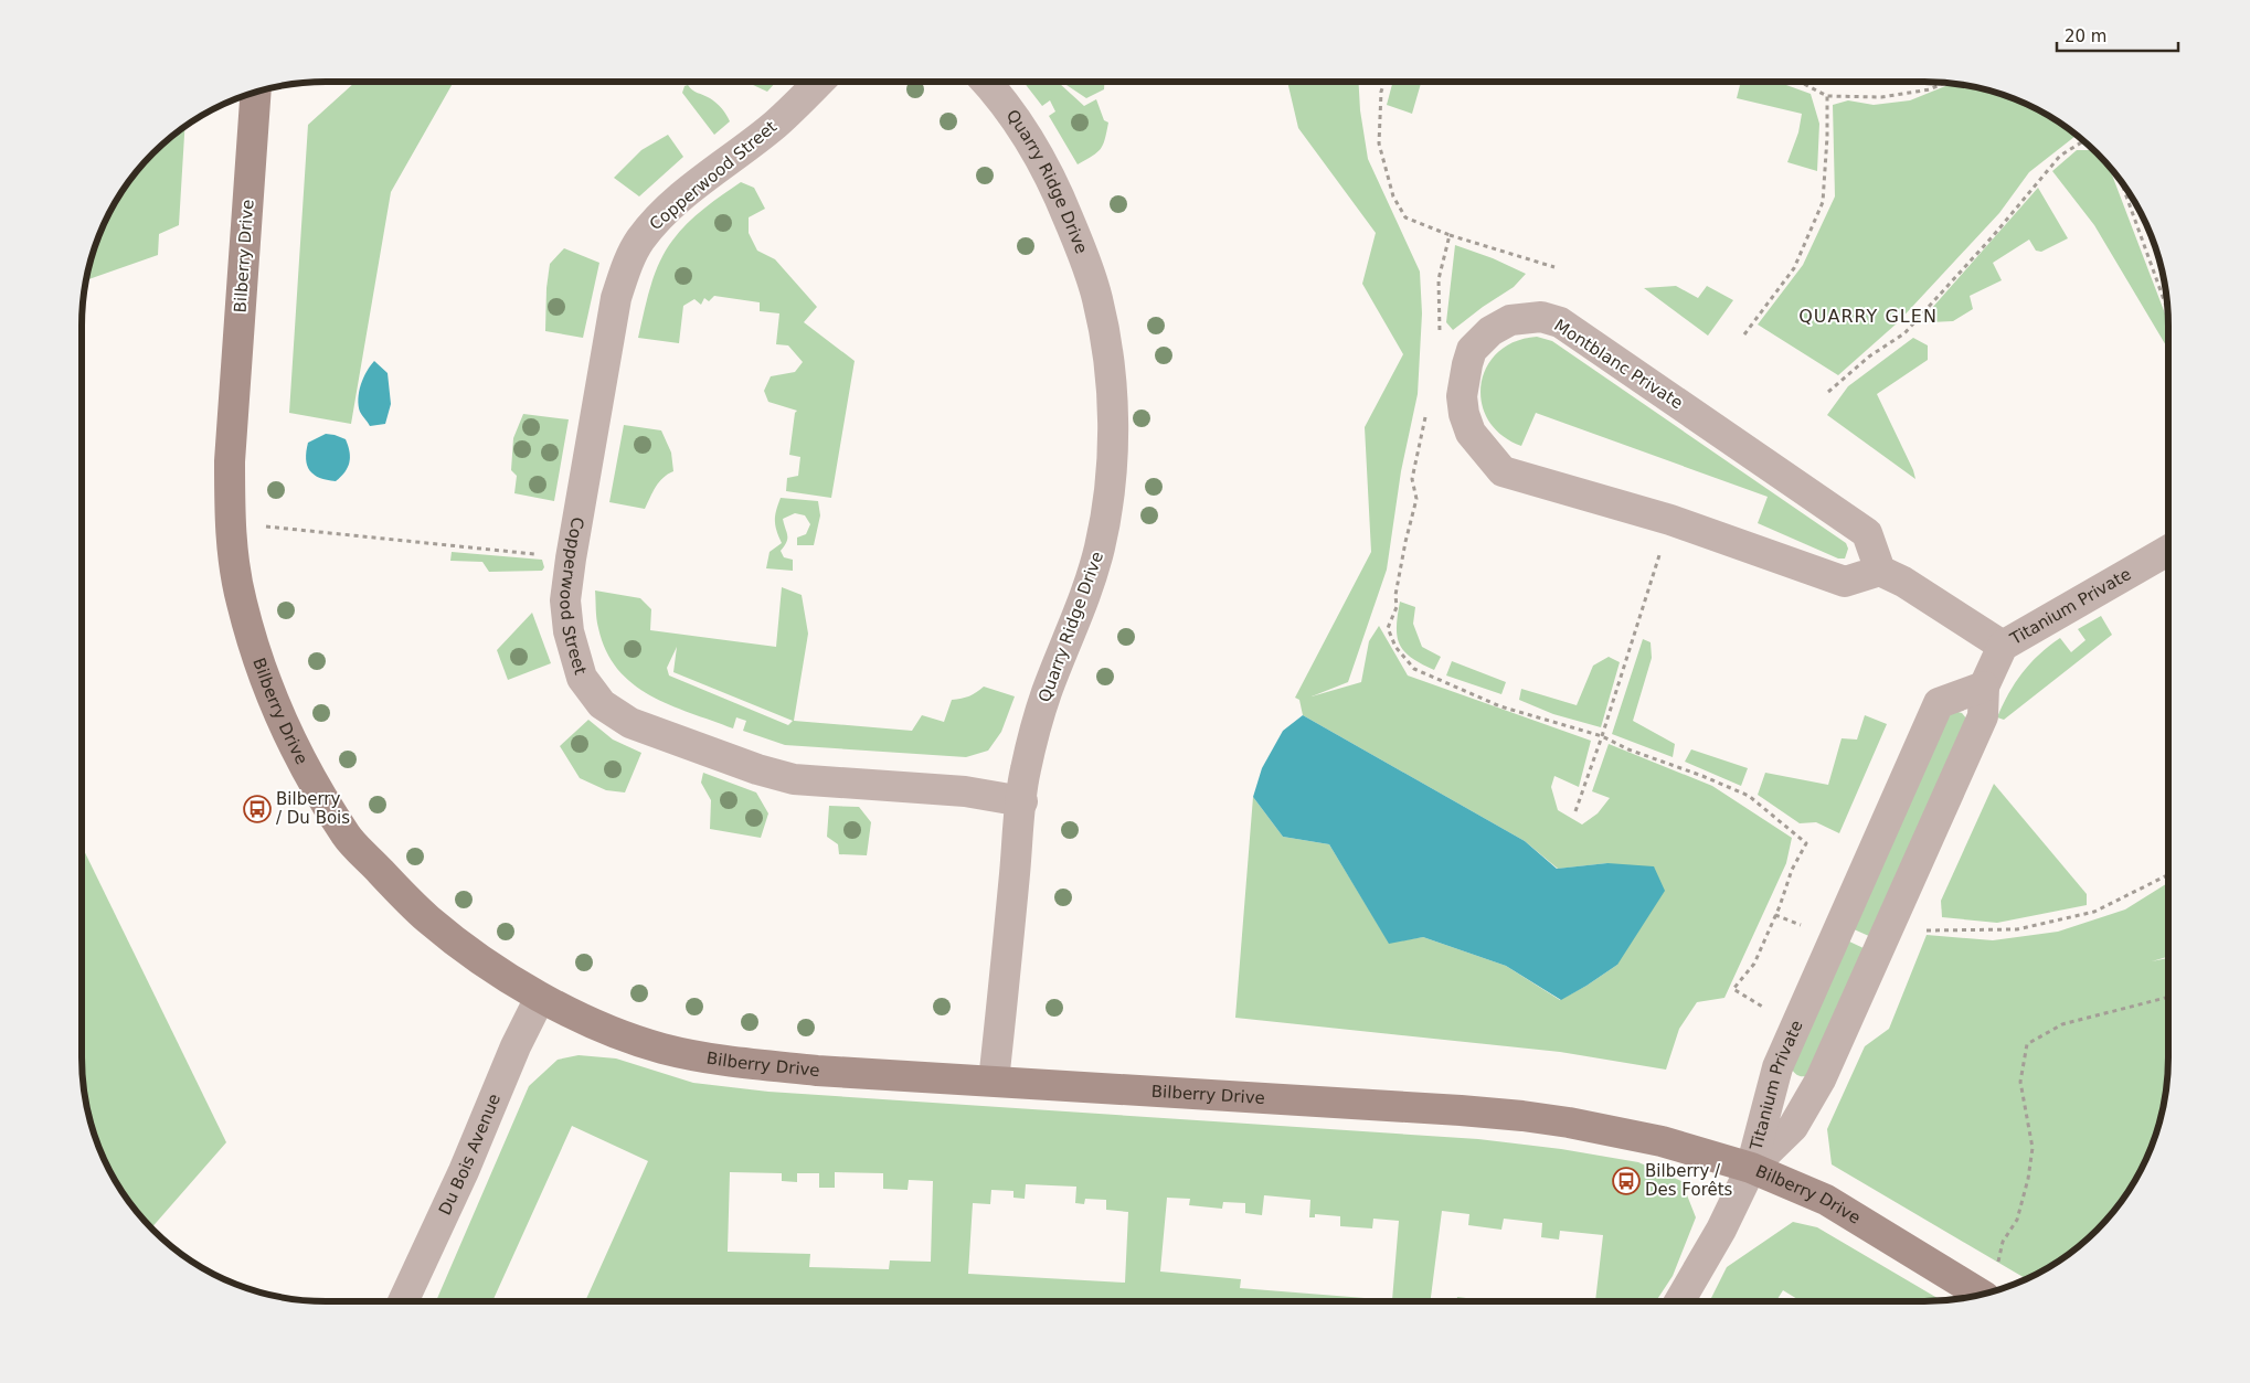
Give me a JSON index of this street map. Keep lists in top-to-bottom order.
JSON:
{
  "streets": {
    "street": [
      "Copperwood Street",
      "Quarry Ridge Drive",
      "Bilberry Drive",
      "Montblanc Private",
      "Titanium Private",
      "Du Bois Avenue"
    ]
  },
  "crossings": [
    ["Copperwood Street", "Quarry Ridge Drive"],
    ["Quarry Ridge Drive", "Bilberry Drive"],
    ["Bilberry Drive", "Titanium Private"],
    ["Bilberry Drive", "Du Bois Avenue"]
  ],
  "districts": ["QUARRY GLEN"],
  "places": {
    "bus stop": ["Bilberry / Du Bois", "Bilberry / Des Forêts"]
  },
  "scale_bar": "20 m"
}
